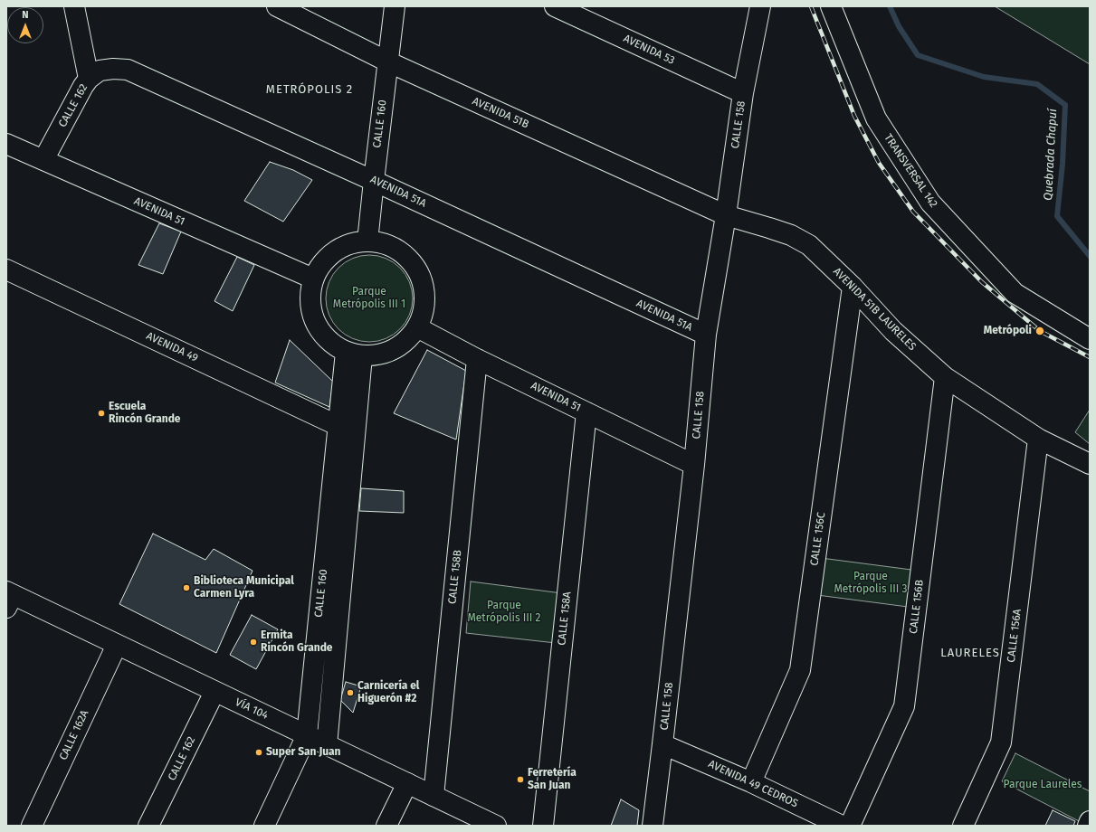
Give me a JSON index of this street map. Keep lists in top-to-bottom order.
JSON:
{
  "streets": {
    "street": [
      "AVENIDA 53",
      "CALLE 162",
      "AVENIDA 51B",
      "CALLE 160",
      "CALLE 158",
      "TRANSVERSAL 142",
      "AVENIDA 51A",
      "AVENIDA 51",
      "AVENIDA 51B LAURELES",
      "AVENIDA 49",
      "CALLE 156C",
      "CALLE 158B",
      "CALLE 156B",
      "CALLE 158A",
      "CALLE 156A",
      "VÍA 104",
      "CALLE 162A",
      "AVENIDA 49 CEDROS"
    ]
  },
  "crossings": [
    ["AVENIDA 53", "CALLE 158"],
    ["CALLE 162", "AVENIDA 51A"],
    ["CALLE 162", "AVENIDA 51"],
    ["CALLE 162", "VÍA 104"],
    ["AVENIDA 51B", "CALLE 160"],
    ["AVENIDA 51B", "CALLE 158"],
    ["AVENIDA 51B", "AVENIDA 51B LAURELES"],
    ["CALLE 160", "AVENIDA 51A"],
    ["CALLE 160", "AVENIDA 51"],
    ["CALLE 160", "AVENIDA 49"],
    ["CALLE 160", "VÍA 104"],
    ["CALLE 158", "AVENIDA 51A"],
    ["CALLE 158", "AVENIDA 51"],
    ["CALLE 158", "AVENIDA 51B LAURELES"],
    ["CALLE 158", "AVENIDA 49 CEDROS"],
    ["AVENIDA 51", "CALLE 158B"],
    ["AVENIDA 51", "CALLE 158A"],
    ["AVENIDA 51B LAURELES", "CALLE 156C"],
    ["AVENIDA 51B LAURELES", "CALLE 156B"],
    ["AVENIDA 51B LAURELES", "CALLE 156A"],
    ["CALLE 156C", "AVENIDA 49 CEDROS"],
    ["CALLE 158B", "VÍA 104"],
    ["VÍA 104", "CALLE 162A"]
  ],
  "districts": ["METRÓPOLIS 2", "LAURELES"],
  "water": ["Quebrada Chapuí"],
  "parks": [
    "Parque Metrópolis III 1",
    "Parque Metrópolis III 3",
    "Parque Metrópolis III 2",
    "Parque Laureles"
  ],
  "places": [
    "Metrópoli",
    "Escuela Rincón Grande",
    "Biblioteca Municipal Carmen Lyra",
    "Ermita Rincón Grande",
    "Carnicería el Higuerón #2",
    "Super San Juan",
    "Ferretería San Juan"
  ],
  "north": "top"
}
